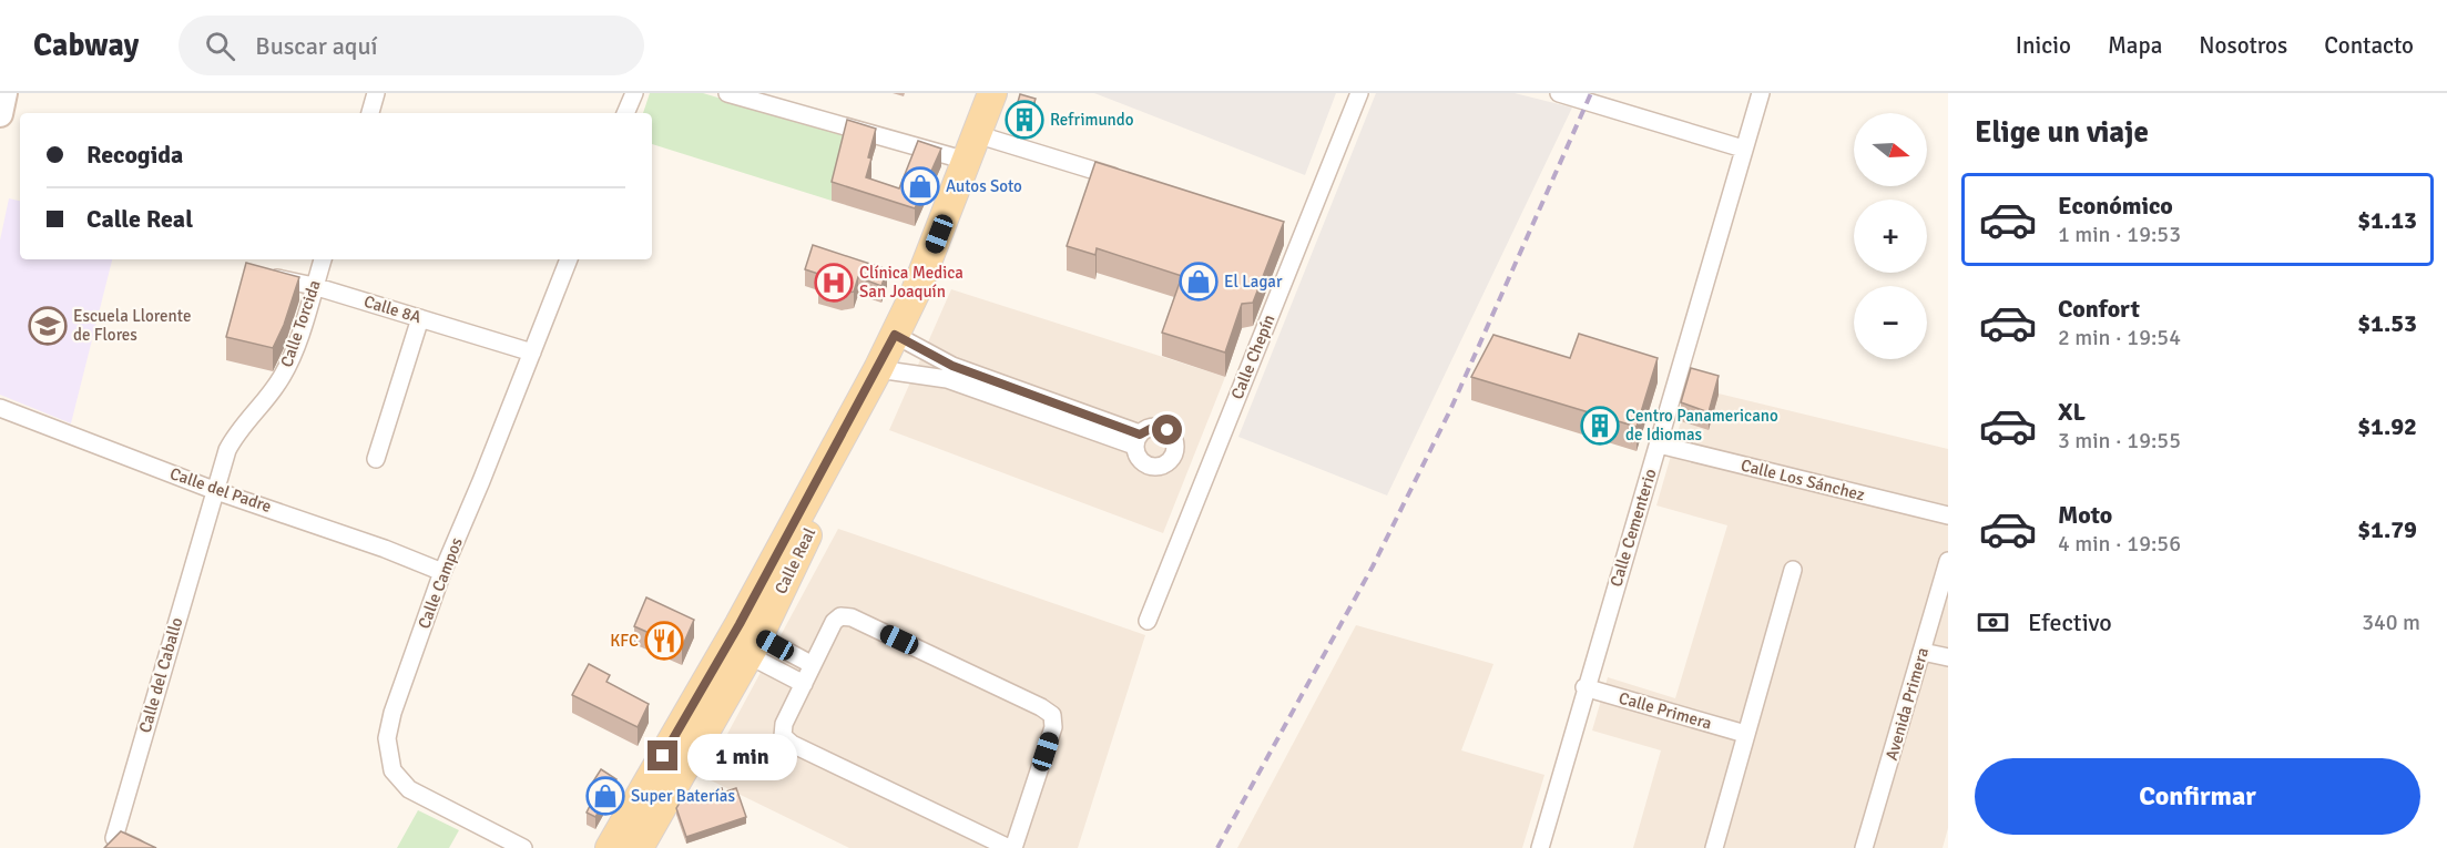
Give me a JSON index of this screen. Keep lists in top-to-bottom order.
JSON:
{
  "streets": {
    "main road": ["Calle Real"],
    "street": [
      "Calle 8A",
      "Calle Torcida",
      "Calle Chepín",
      "Calle Los Sánchez",
      "Calle del Padre",
      "Calle Cementerio",
      "Calle Campos",
      "Calle del Caballo",
      "Avenida Primera",
      "Calle Primera"
    ]
  },
  "crossings": [
    ["Calle 8A", "Calle Torcida"],
    ["Calle 8A", "Calle Campos"],
    ["Calle Torcida", "Calle del Padre"],
    ["Calle Torcida", "Calle del Caballo"],
    ["Calle Los Sánchez", "Calle Cementerio"],
    ["Calle del Padre", "Calle Campos"],
    ["Calle del Padre", "Calle del Caballo"],
    ["Calle Cementerio", "Calle Primera"]
  ],
  "places": {
    "building": ["Refrimundo", "Centro Panamericano de Idiomas"],
    "shop": ["Autos Soto", "El Lagar", "Super Baterías"],
    "hospital": ["Clínica Medica San Joaquín"],
    "school or university": ["Escuela Llorente de Flores"],
    "restaurant": ["KFC"]
  },
  "north": "right",
  "page": {
    "header": "Cabway",
    "search": "Buscar aquí",
    "nav": [
      "Inicio",
      "Mapa",
      "Nosotros",
      "Contacto"
    ],
    "heading": "Elige un viaje",
    "map_buttons": ["+", "−"],
    "banner": ["Recogida", "Calle Real"],
    "list": [
      {
        "name": "Económico",
        "note": "1 min · 19:53",
        "value": "$1.13"
      },
      {
        "name": "Confort",
        "note": "2 min · 19:54",
        "value": "$1.53"
      },
      {
        "name": "XL",
        "note": "3 min · 19:55",
        "value": "$1.92"
      },
      {
        "name": "Moto",
        "note": "4 min · 19:56",
        "value": "$1.79"
      }
    ],
    "pay": ["Efectivo", "340 m"],
    "bubble": "1 min",
    "buttons": "Confirmar"
  }
}
